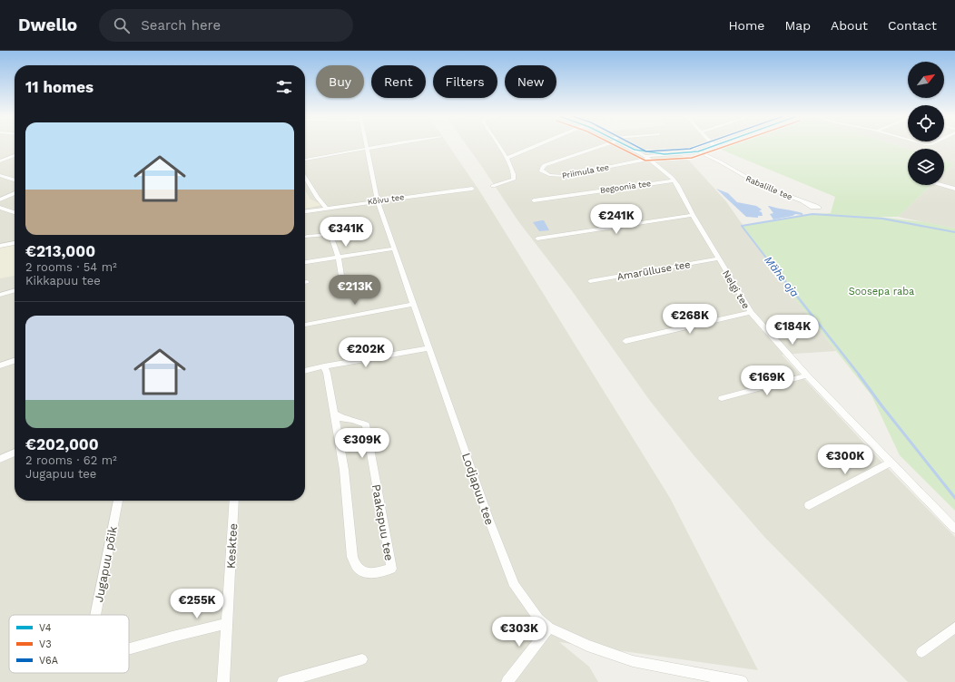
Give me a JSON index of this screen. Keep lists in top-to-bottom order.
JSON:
{
  "streets": {
    "street": [
      "Priimula tee",
      "Begoonia tee",
      "Rabalille tee",
      "Kõivu tee",
      "Amarülluse tee",
      "Nelgi tee",
      "Lodjapuu tee",
      "Paakspuu tee",
      "Kesktee",
      "Jugapuu põik"
    ]
  },
  "crossings": [
    ["Priimula tee", "Nelgi tee"],
    ["Begoonia tee", "Nelgi tee"],
    ["Kõivu tee", "Lodjapuu tee"],
    ["Amarülluse tee", "Nelgi tee"],
    ["Kesktee", "Jugapuu põik"]
  ],
  "water": ["Mähe oja"],
  "parks": ["Soosepa raba"],
  "lines": ["transit line V4", "transit line V3", "transit line V6A"],
  "legend": ["V4", "V3", "V6A"],
  "north": "top right",
  "page": {
    "header": "Dwello",
    "search": "Search here",
    "nav": [
      "Home",
      "Map",
      "About",
      "Contact"
    ],
    "chip": [
      "Buy",
      "Rent",
      "Filters",
      "New"
    ],
    "heading": "11 homes",
    "list": [
      {
        "name": "€213,000",
        "note": "2 rooms · 54 m² · Kikkapuu tee"
      },
      {
        "name": "€202,000",
        "note": "2 rooms · 62 m² · Jugapuu tee"
      }
    ],
    "price": [
      "€241K",
      "€341K",
      "€213K",
      "€268K",
      "€184K",
      "€202K",
      "€169K",
      "€309K",
      "€300K",
      "€255K",
      "€303K"
    ]
  }
}
